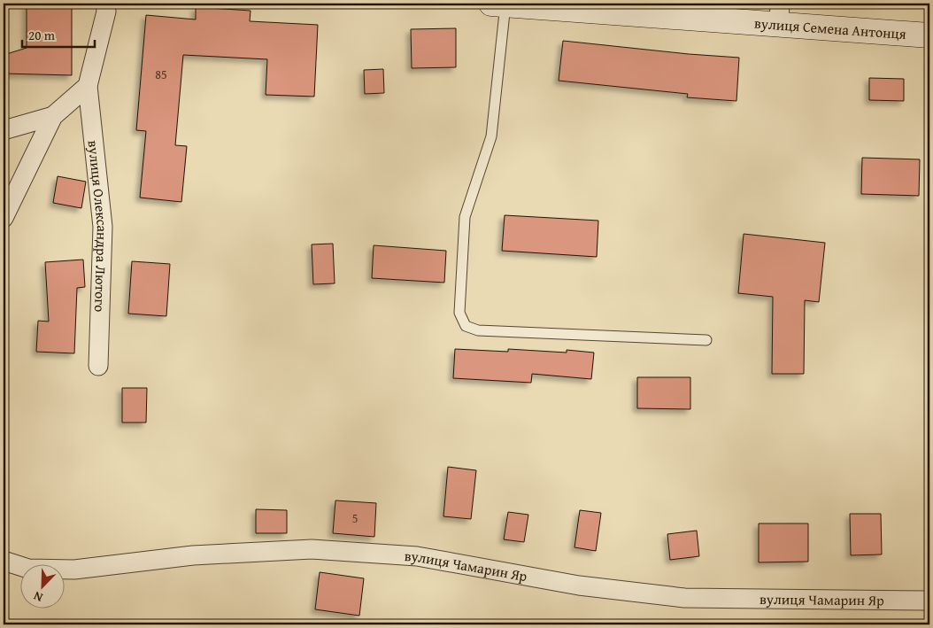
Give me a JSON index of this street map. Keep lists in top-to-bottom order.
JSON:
{
  "streets": {
    "street": ["вулиця Семена Антонця", "вулиця Олександра Лютого", "вулиця Чамарин Яр"]
  },
  "house_numbers": ["85", "5"],
  "scale_bar": "20 m",
  "north": "bottom left"
}
